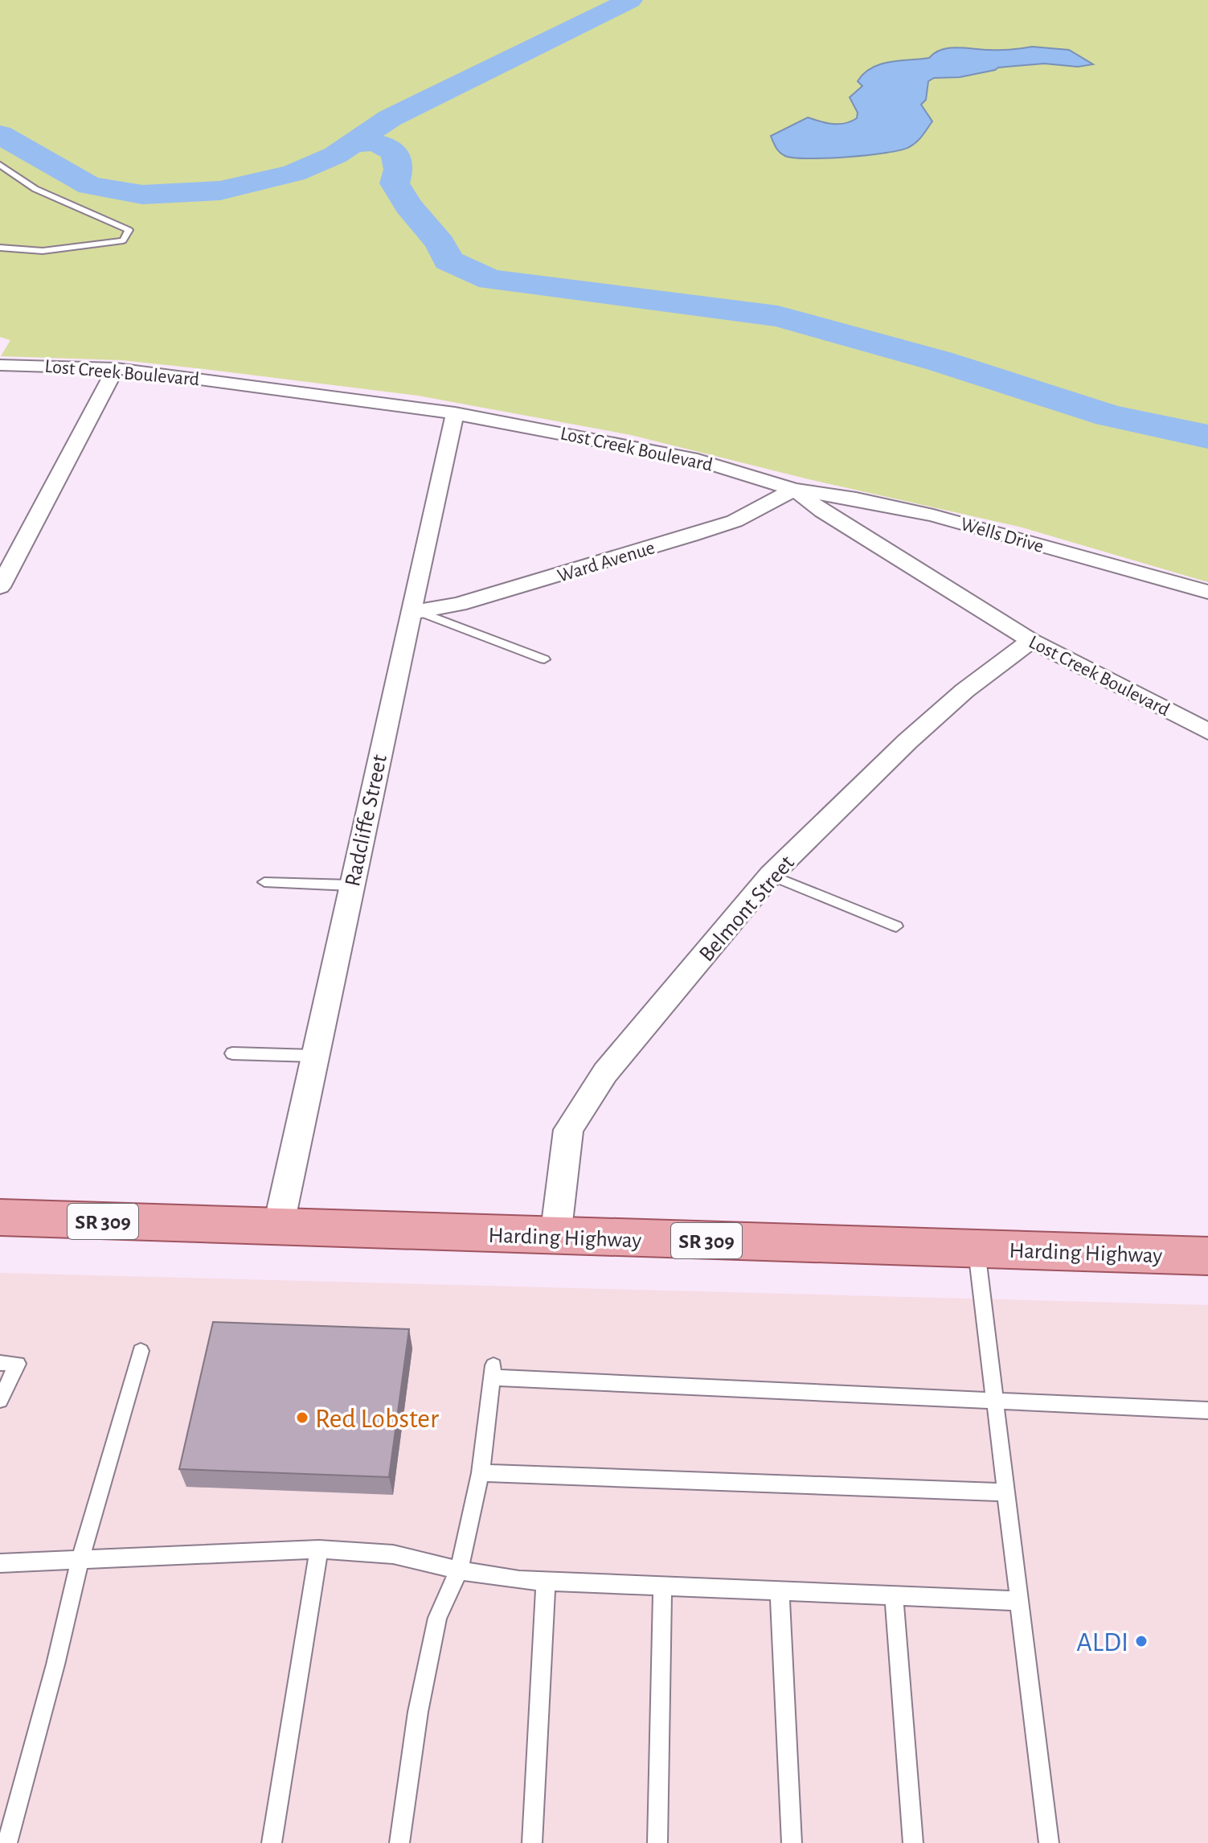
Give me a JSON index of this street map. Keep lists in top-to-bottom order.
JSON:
{
  "streets": {
    "main road": ["SR 309", "Harding Highway"],
    "street": [
      "Lost Creek Boulevard",
      "Wells Drive",
      "Ward Avenue",
      "Radcliffe Street",
      "Belmont Street"
    ]
  },
  "crossings": [
    ["Lost Creek Boulevard", "Wells Drive"],
    ["Lost Creek Boulevard", "Ward Avenue"],
    ["Lost Creek Boulevard", "Radcliffe Street"],
    ["Lost Creek Boulevard", "Belmont Street"],
    ["Wells Drive", "Ward Avenue"],
    ["Ward Avenue", "Radcliffe Street"],
    ["Radcliffe Street", "Harding Highway"],
    ["Belmont Street", "Harding Highway"]
  ],
  "places": ["Red Lobster", "ALDI"]
}
